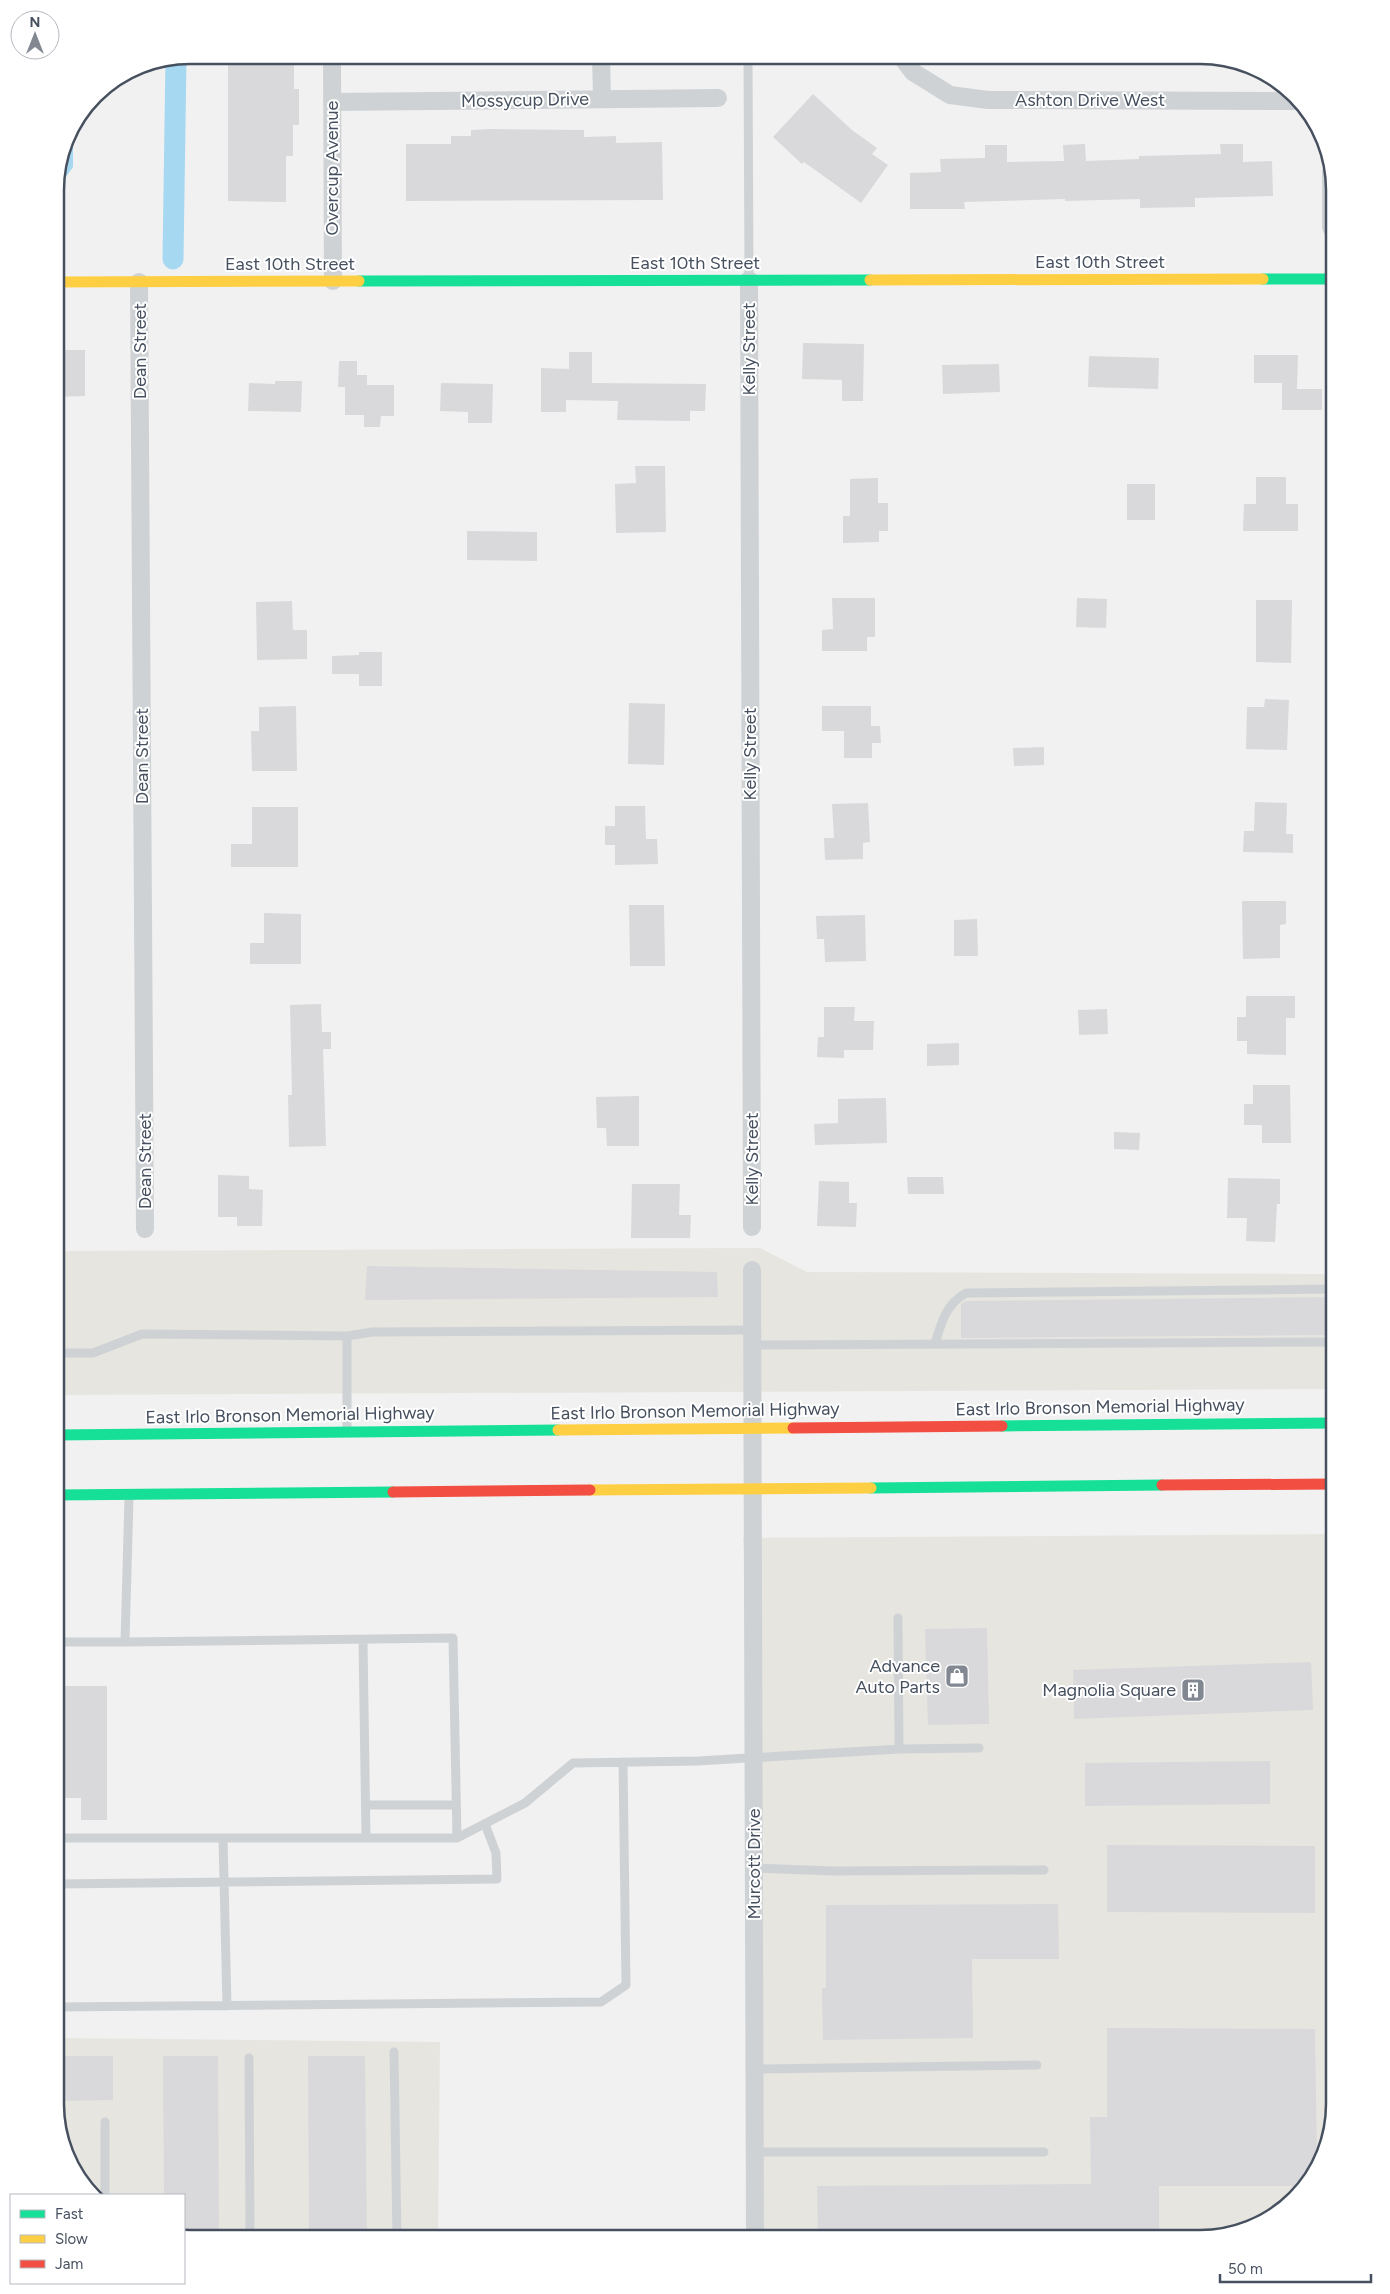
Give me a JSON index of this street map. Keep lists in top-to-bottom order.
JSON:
{
  "streets": {
    "main road": ["East 10th Street", "East Irlo Bronson Memorial Highway"],
    "street": [
      "Mossycup Drive",
      "Ashton Drive West",
      "Overcup Avenue",
      "Kelly Street",
      "Dean Street",
      "Murcott Drive"
    ]
  },
  "crossings": [
    ["Mossycup Drive", "Overcup Avenue"],
    ["Overcup Avenue", "East 10th Street"],
    ["East 10th Street", "Kelly Street"],
    ["East 10th Street", "Dean Street"]
  ],
  "places": {
    "shop": ["Advance Auto Parts"],
    "building": ["Magnolia Square"]
  },
  "legend": ["Fast", "Slow", "Jam"],
  "scale_bar": "50 m",
  "north": "top"
}
